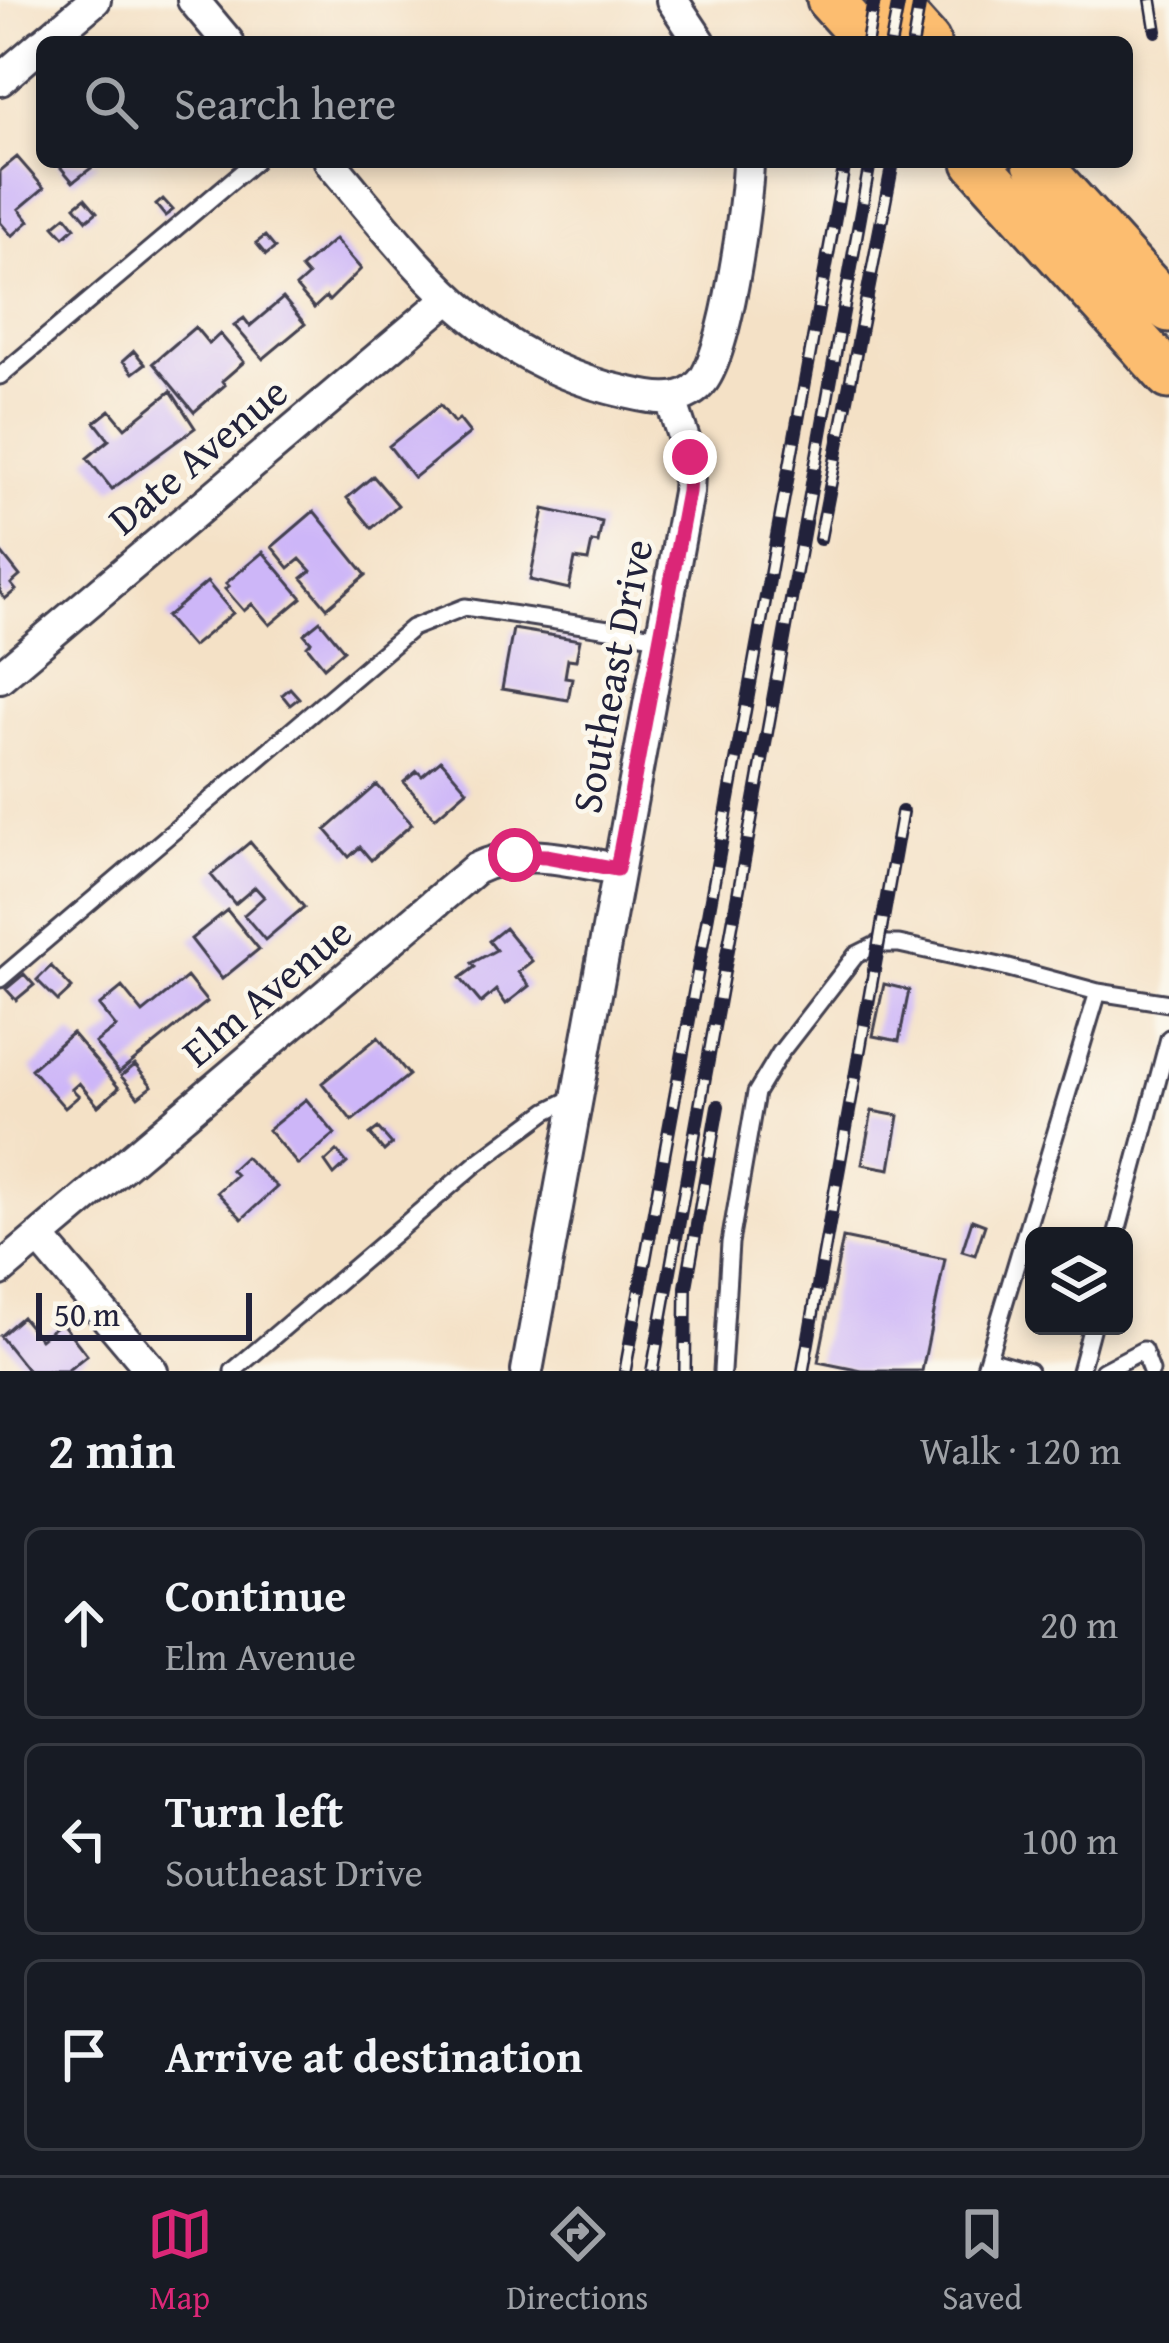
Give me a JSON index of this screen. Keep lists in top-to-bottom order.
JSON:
{
  "streets": {
    "street": ["Date Avenue", "Southeast Drive", "Elm Avenue"]
  },
  "crossings": [
    ["Southeast Drive", "Elm Avenue"]
  ],
  "scale_bar": "50 m",
  "page": {
    "search": "Search here",
    "scale": "50 m",
    "heading": ["2 min", "Walk · 120 m"],
    "list": [
      ["Continue", "Elm Avenue", "20 m"],
      ["Turn left", "Southeast Drive", "100 m"],
      "Arrive at destination"
    ],
    "nav": ["Map", "Directions", "Saved"]
  }
}
